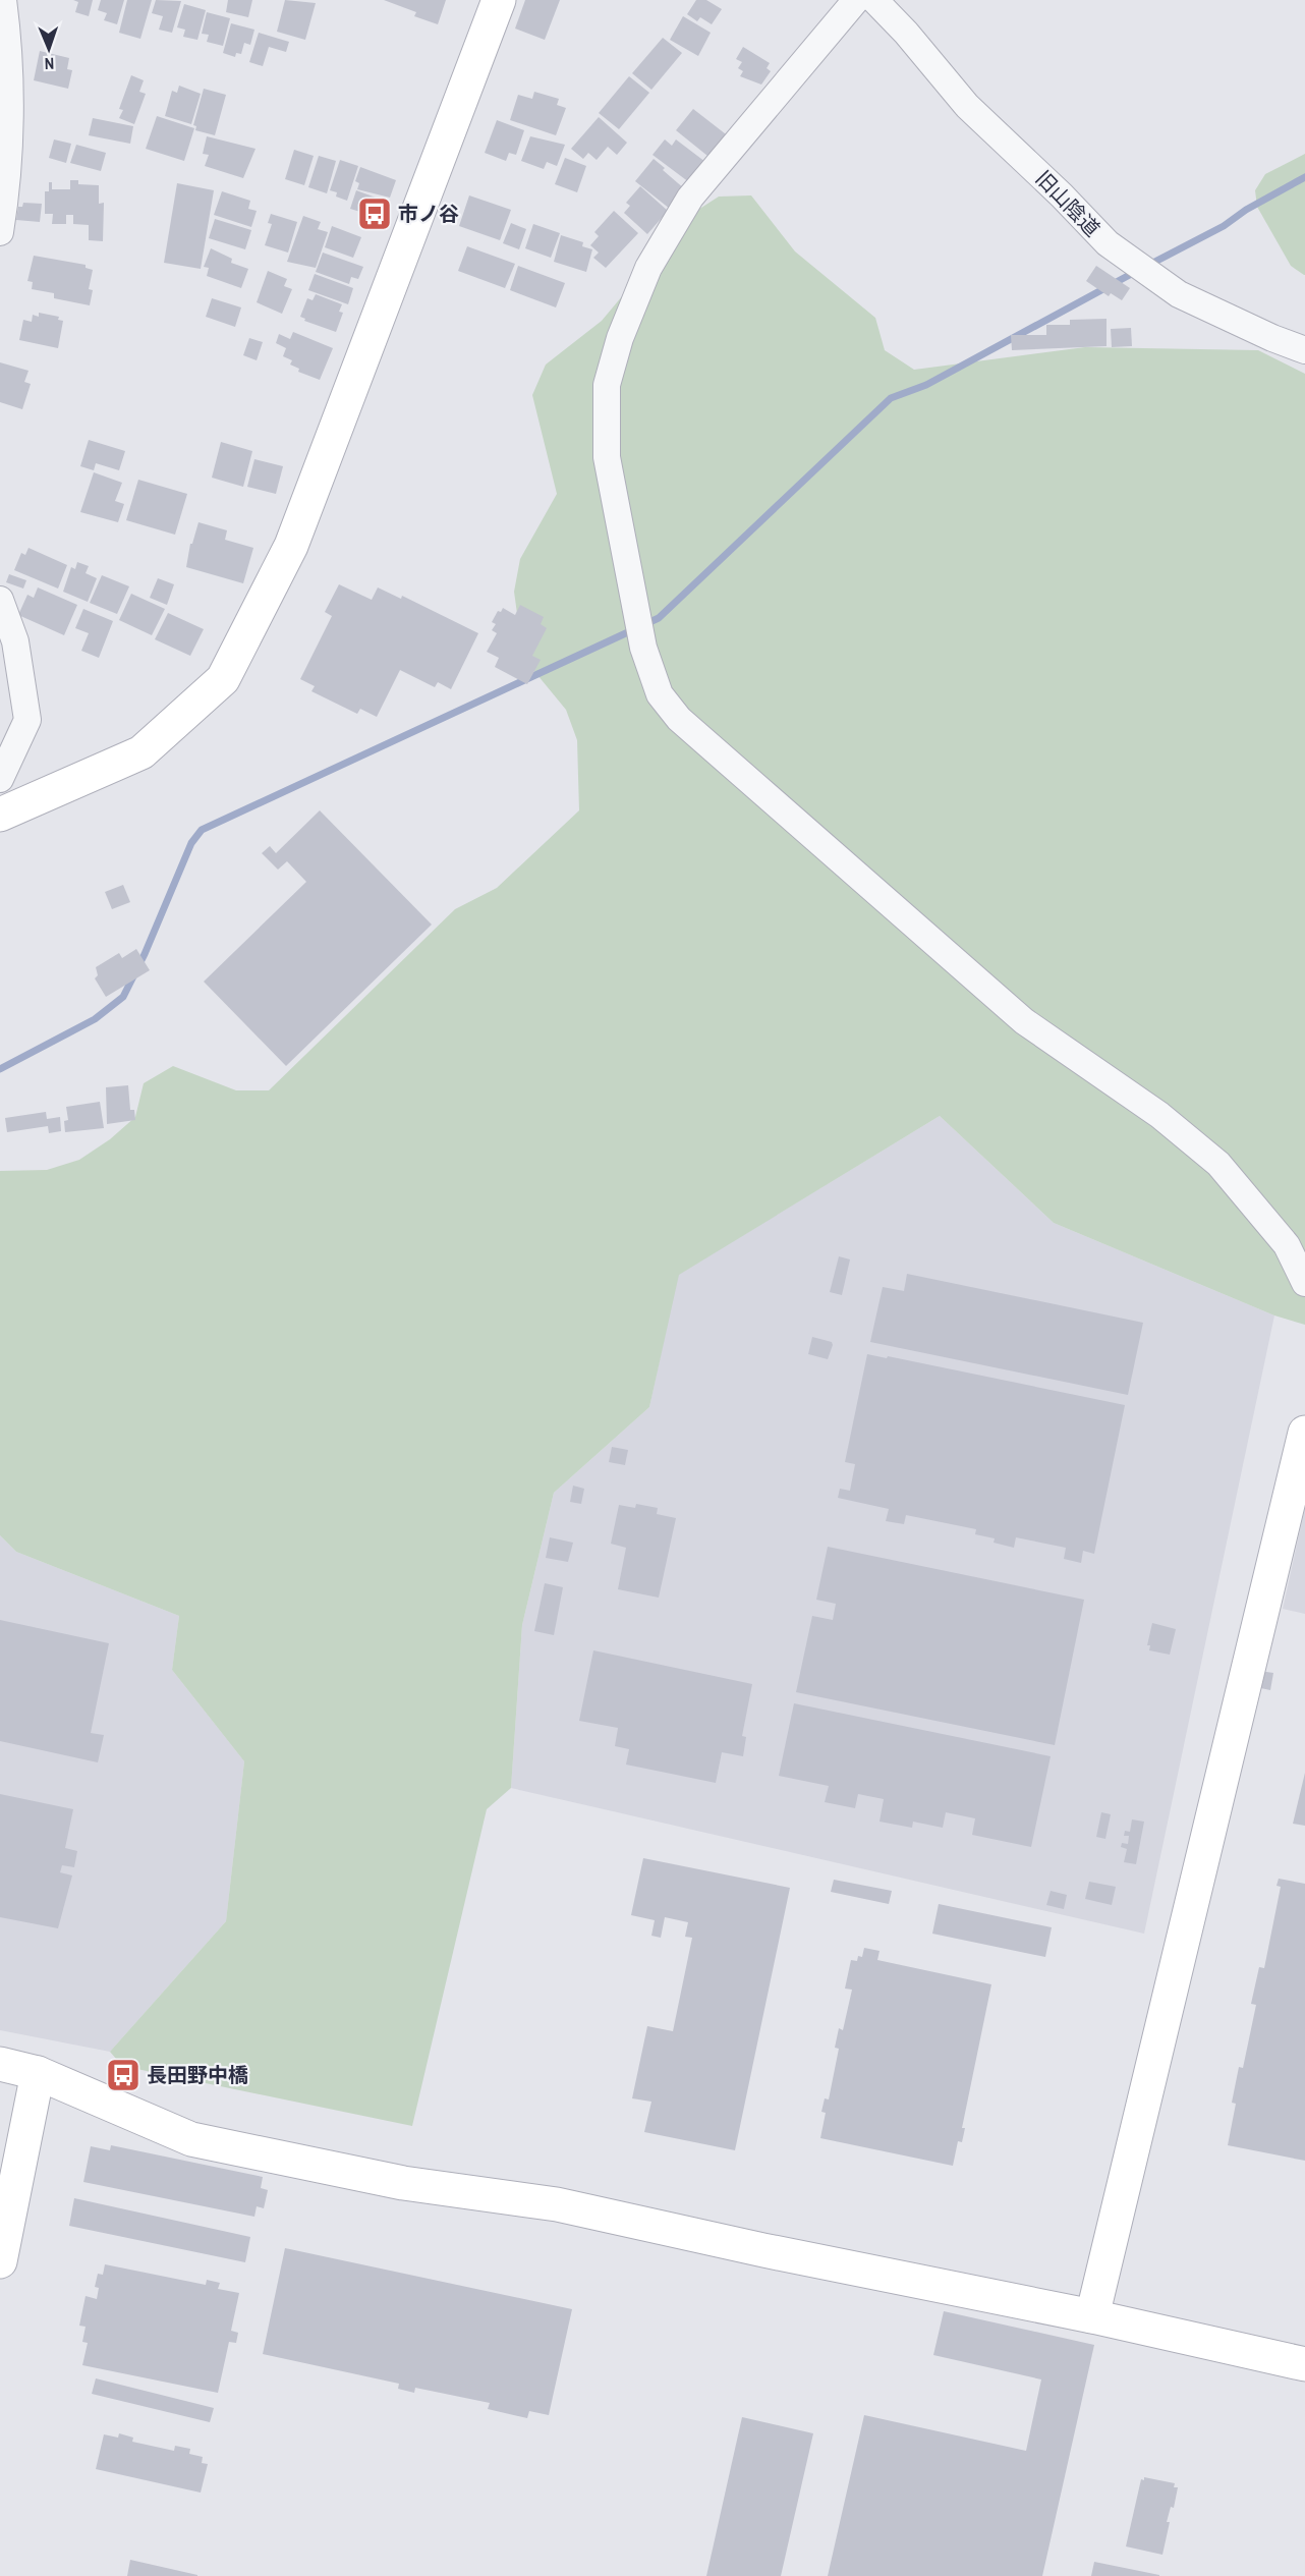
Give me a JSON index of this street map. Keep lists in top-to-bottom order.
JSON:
{
  "streets": {
    "street": ["旧山陰道"]
  },
  "places": {
    "bus stop": ["市ノ谷", "長田野中橋"]
  },
  "north": "bottom"
}
